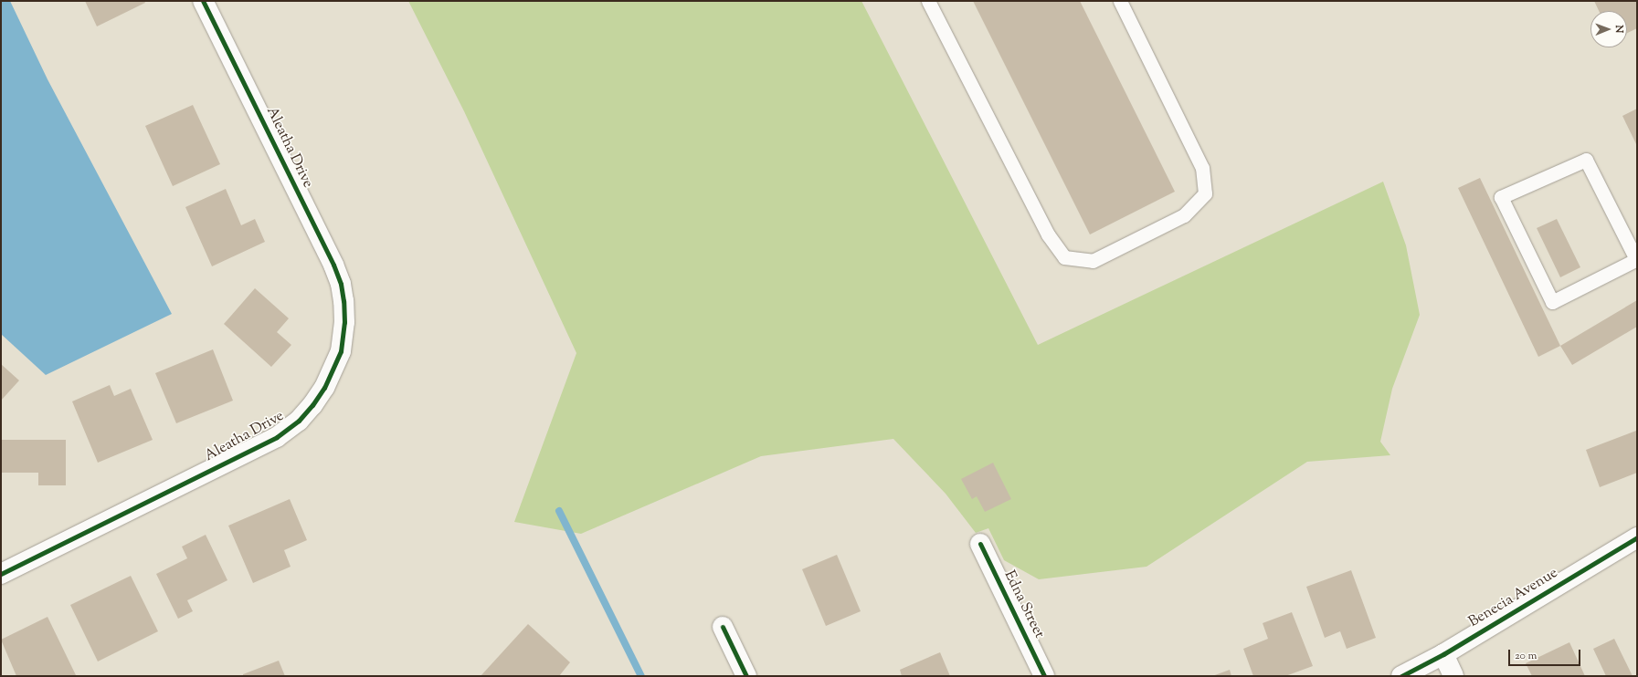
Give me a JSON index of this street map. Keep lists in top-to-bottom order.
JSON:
{
  "streets": {
    "street": ["Aleatha Drive", "Benecia Avenue", "Edna Street"]
  },
  "scale_bar": "20 m",
  "north": "right"
}
